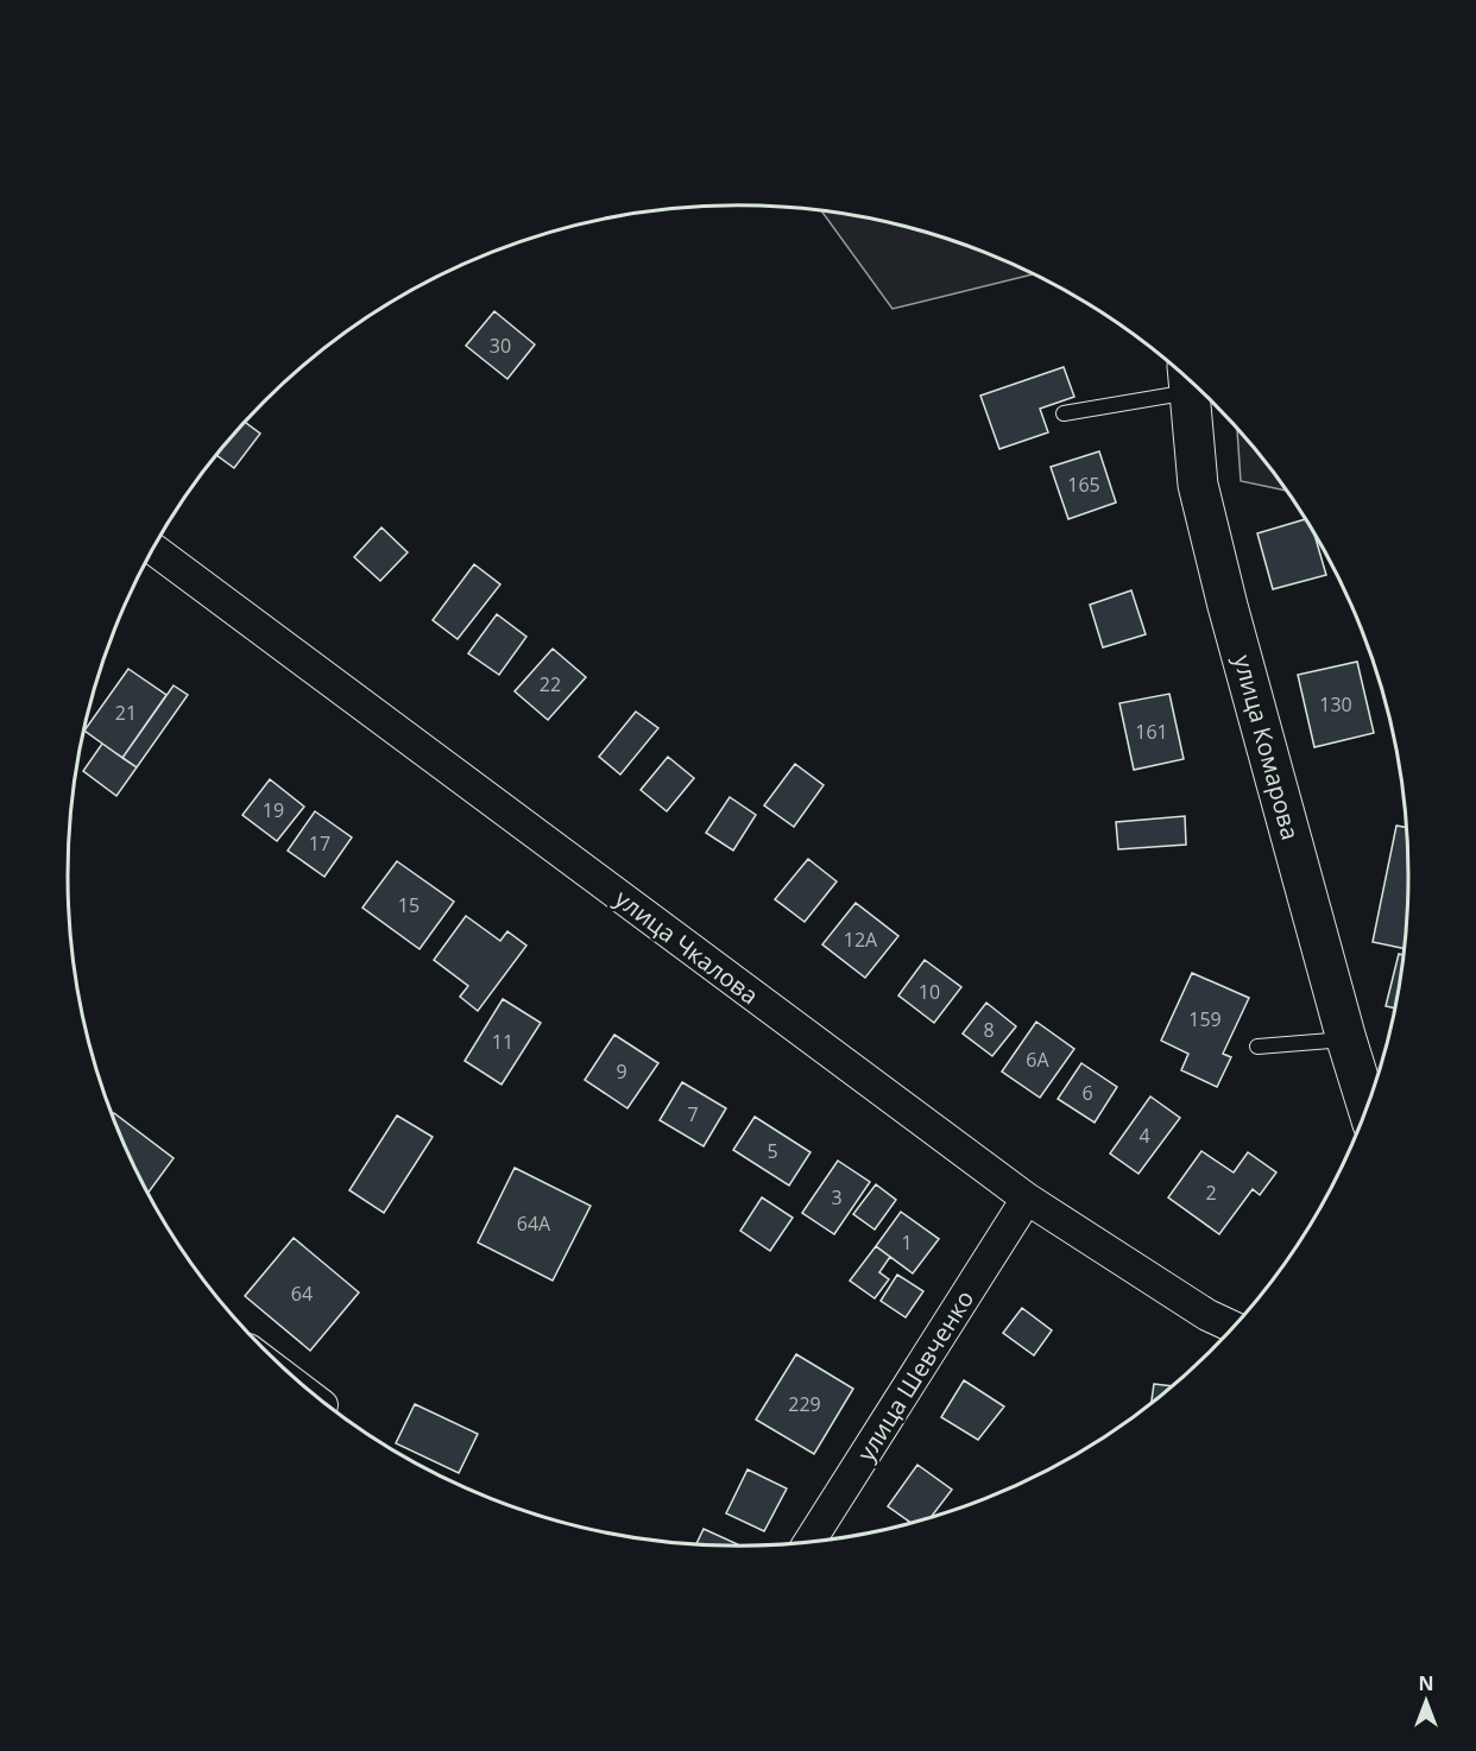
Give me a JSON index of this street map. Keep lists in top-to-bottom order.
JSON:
{
  "streets": {
    "main road": ["улица Комарова"],
    "street": ["улица Чкалова", "улица Шевченко"]
  },
  "crossings": [
    ["улица Чкалова", "улица Шевченко"]
  ],
  "house_numbers": [
    "30",
    "165",
    "22",
    "130",
    "21",
    "161",
    "19",
    "17",
    "15",
    "12А",
    "10",
    "159",
    "8",
    "11",
    "6А",
    "9",
    "6",
    "7",
    "4",
    "5",
    "2",
    "3",
    "64А",
    "1",
    "64",
    "229"
  ],
  "north": "top"
}
